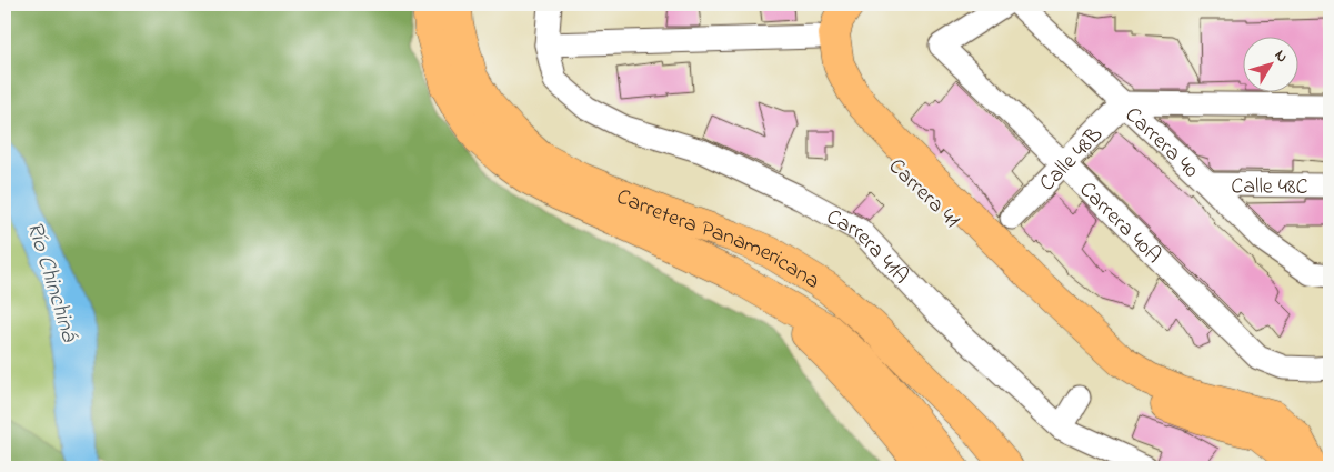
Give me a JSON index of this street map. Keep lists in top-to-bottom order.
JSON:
{
  "streets": {
    "main road": ["Carrera 41", "Carretera Panamericana"],
    "street": [
      "Carrera 40",
      "Calle 48B",
      "Calle 48C",
      "Carrera 40A",
      "Carrera 41A"
    ]
  },
  "crossings": [
    ["Carrera 40", "Calle 48B"],
    ["Carrera 40", "Calle 48C"],
    ["Calle 48B", "Carrera 40A"]
  ],
  "water": ["Río Chinchiná"],
  "north": "top right"
}
